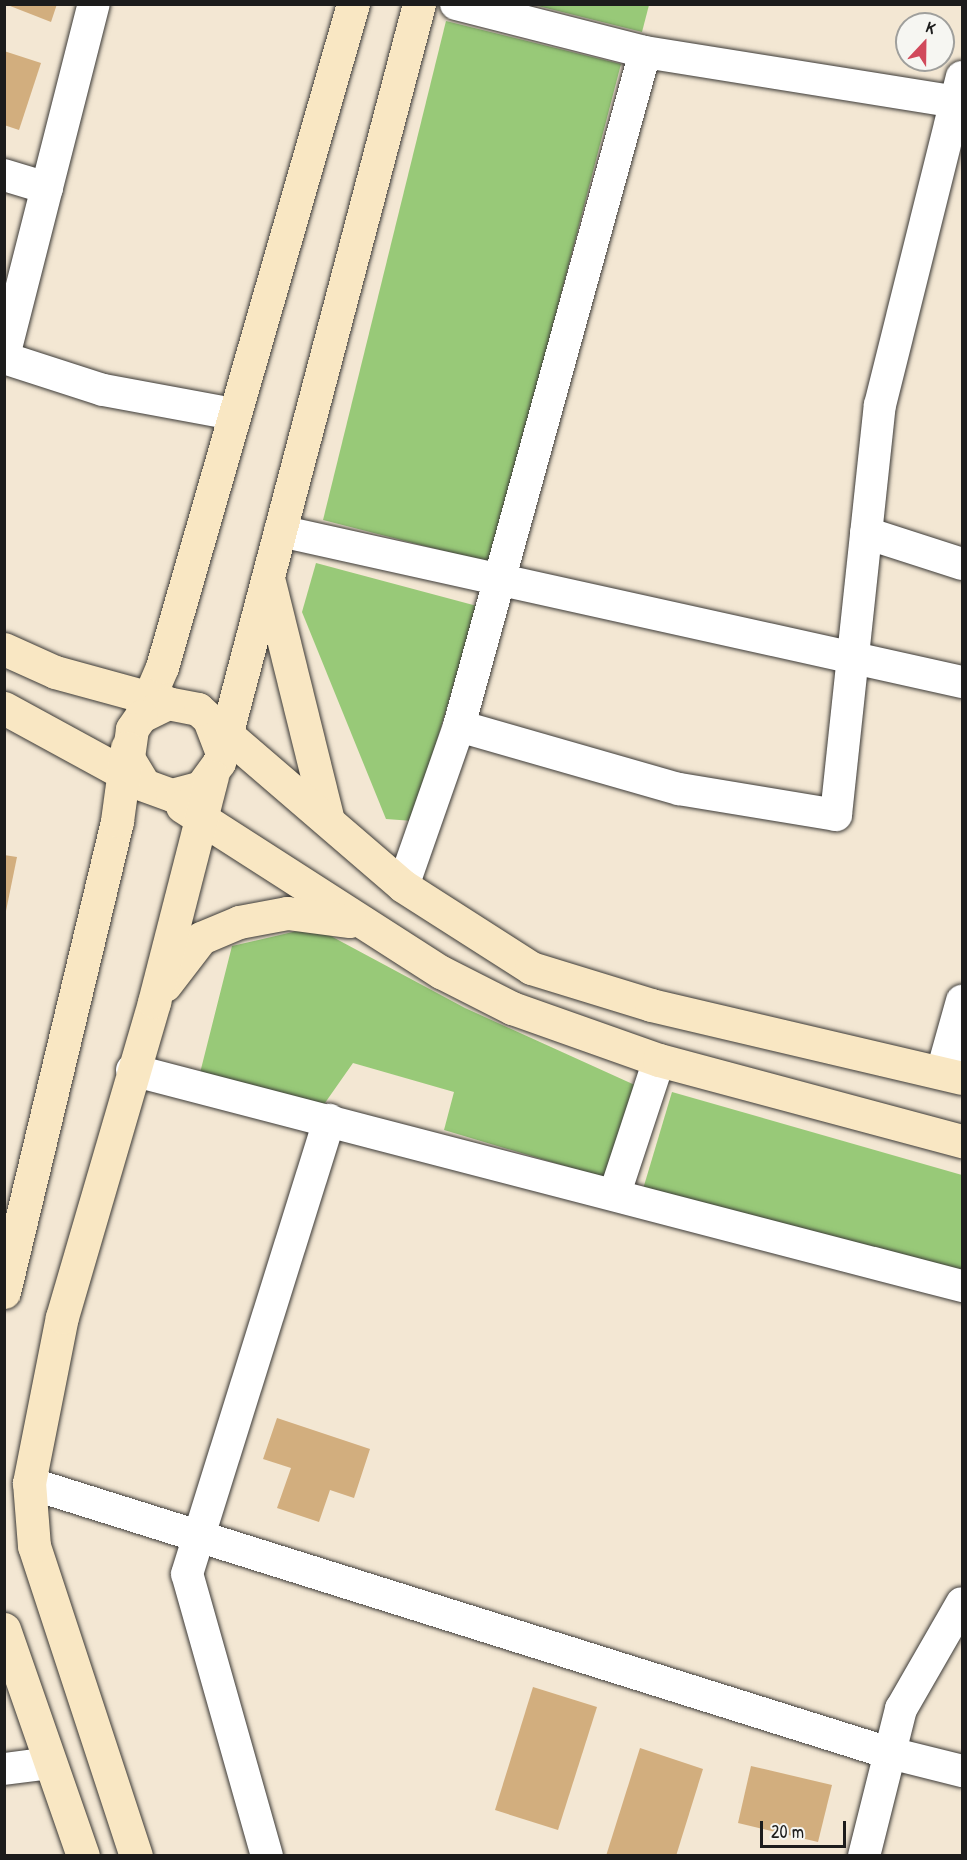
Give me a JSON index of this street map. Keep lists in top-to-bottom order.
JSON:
{
  "scale_bar": "20 m",
  "north": "top"
}
